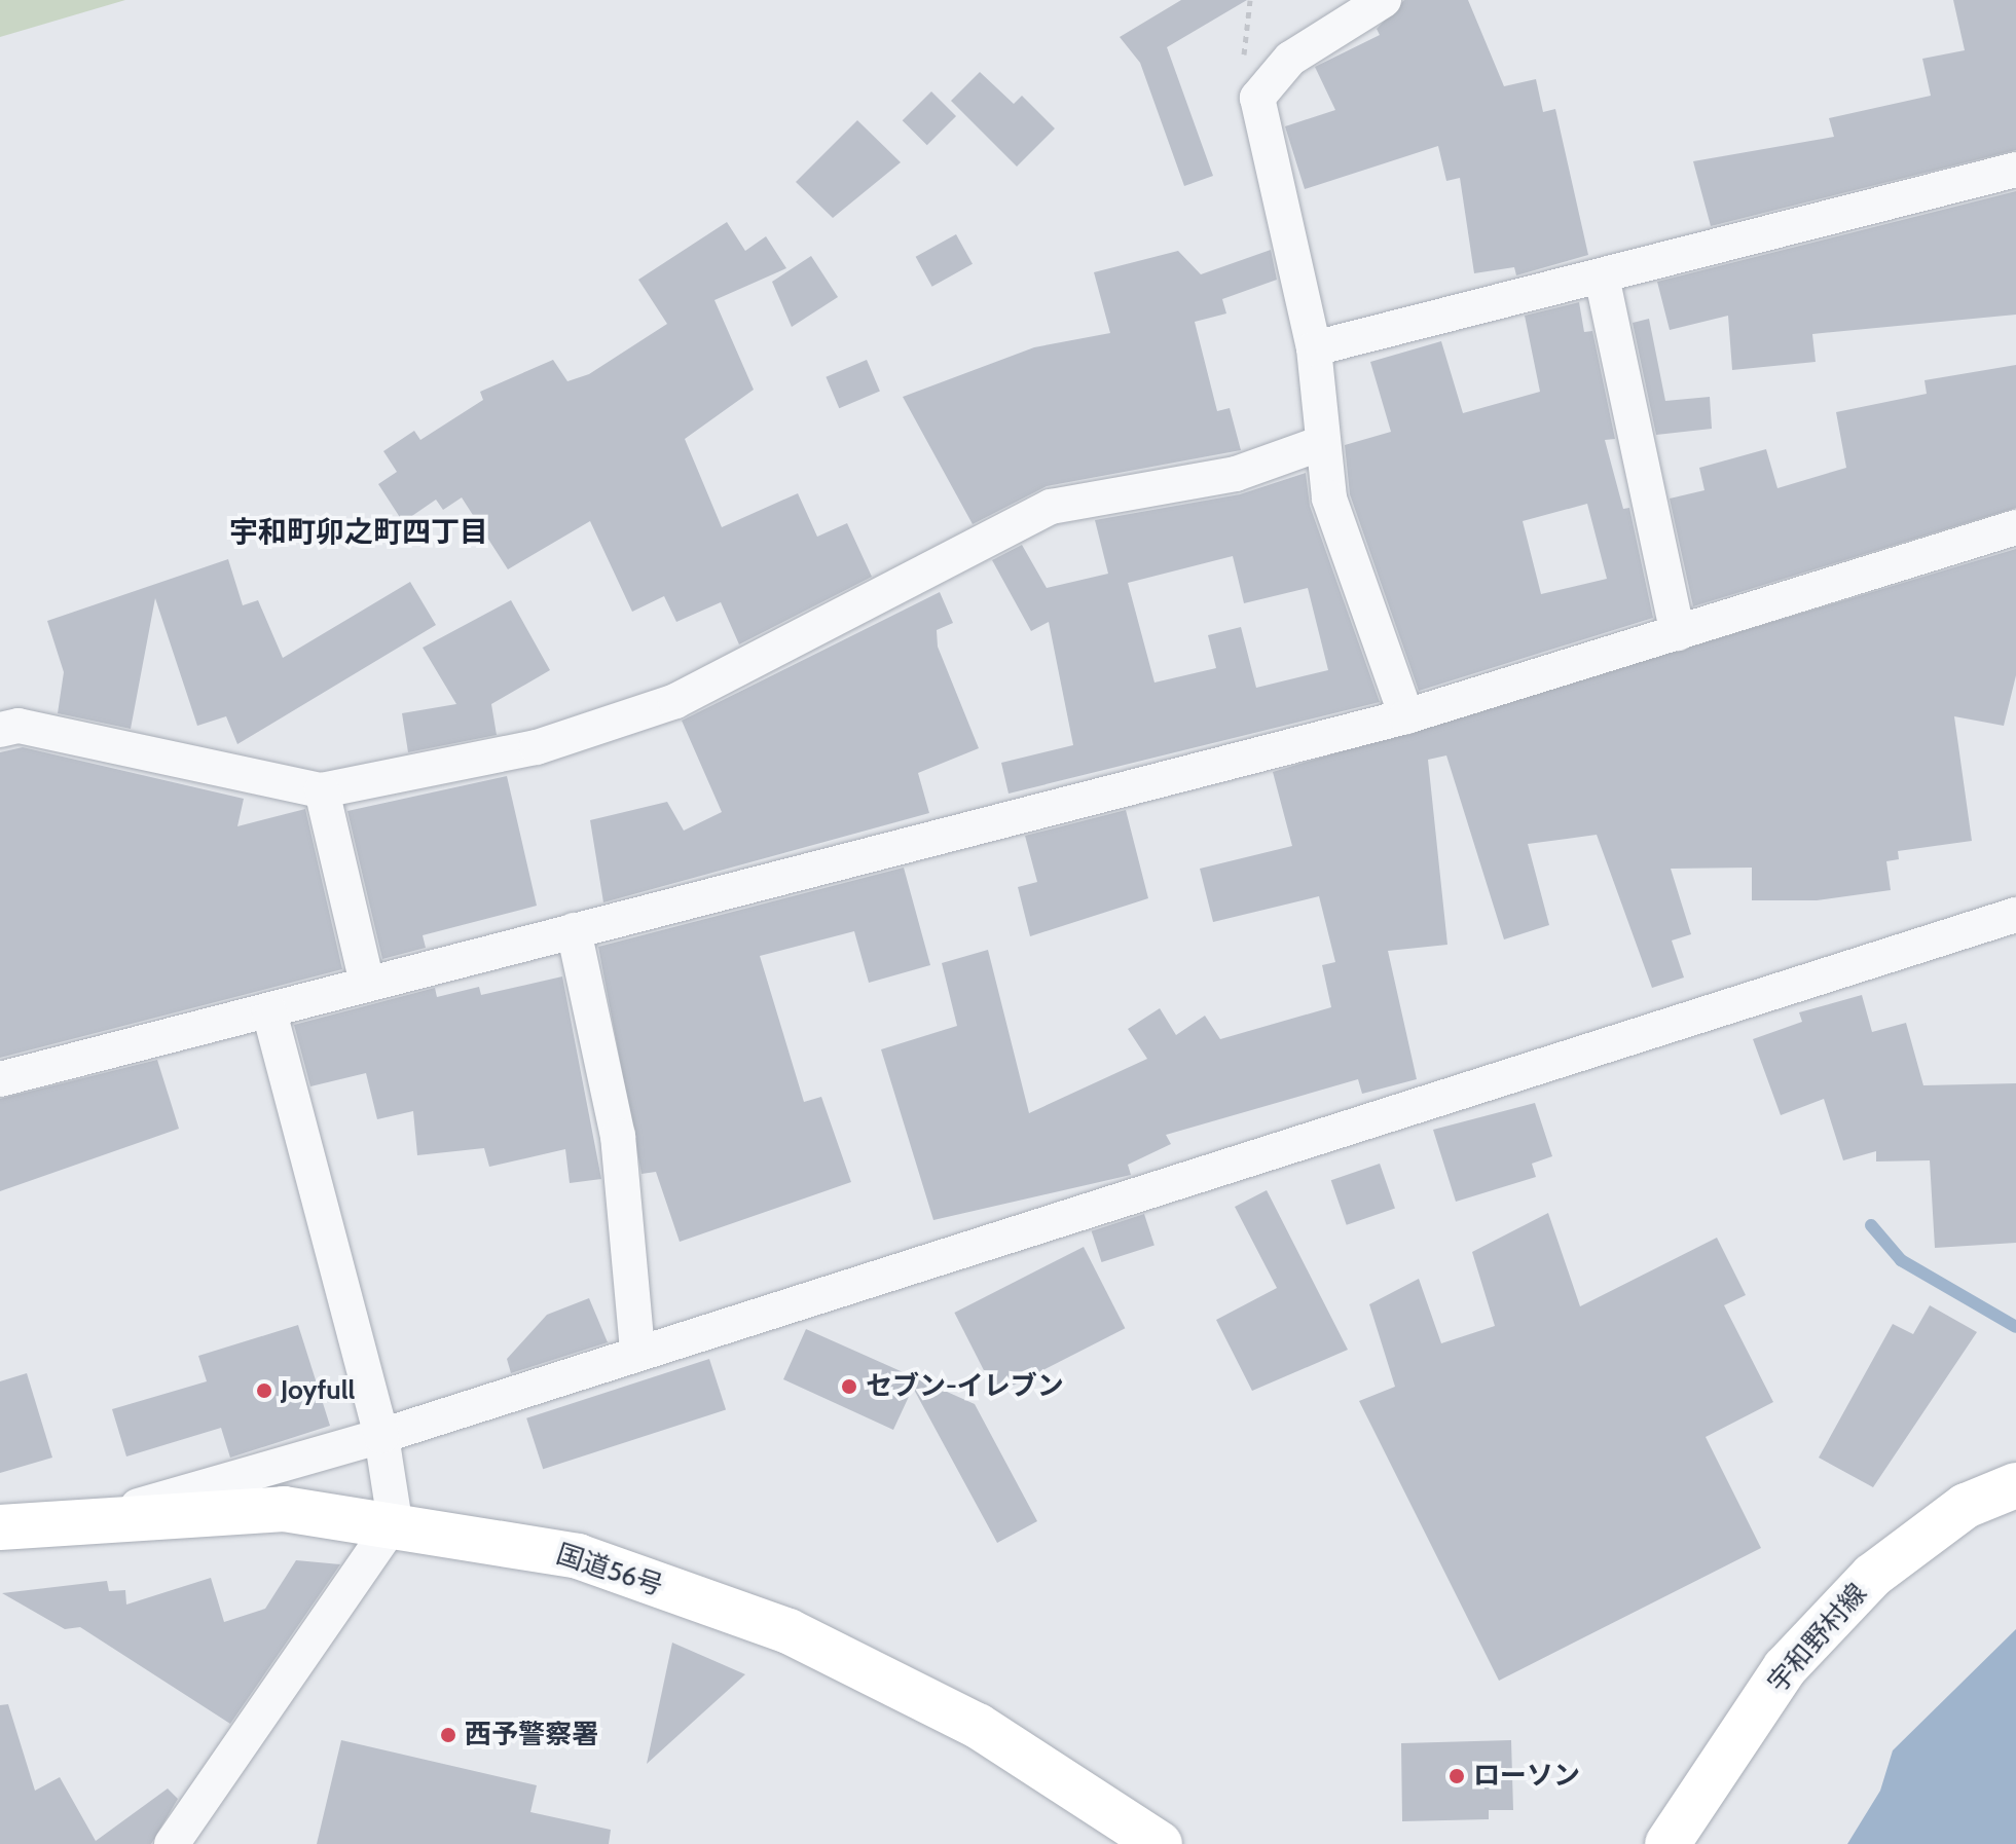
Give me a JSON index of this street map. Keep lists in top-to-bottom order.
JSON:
{
  "streets": {
    "main road": ["国道56号", "宇和野村線"]
  },
  "districts": ["宇和町卯之町四丁目"],
  "places": [
    "セブン-イレブン",
    "Joyfull",
    "西予警察署",
    "ローソン"
  ]
}
